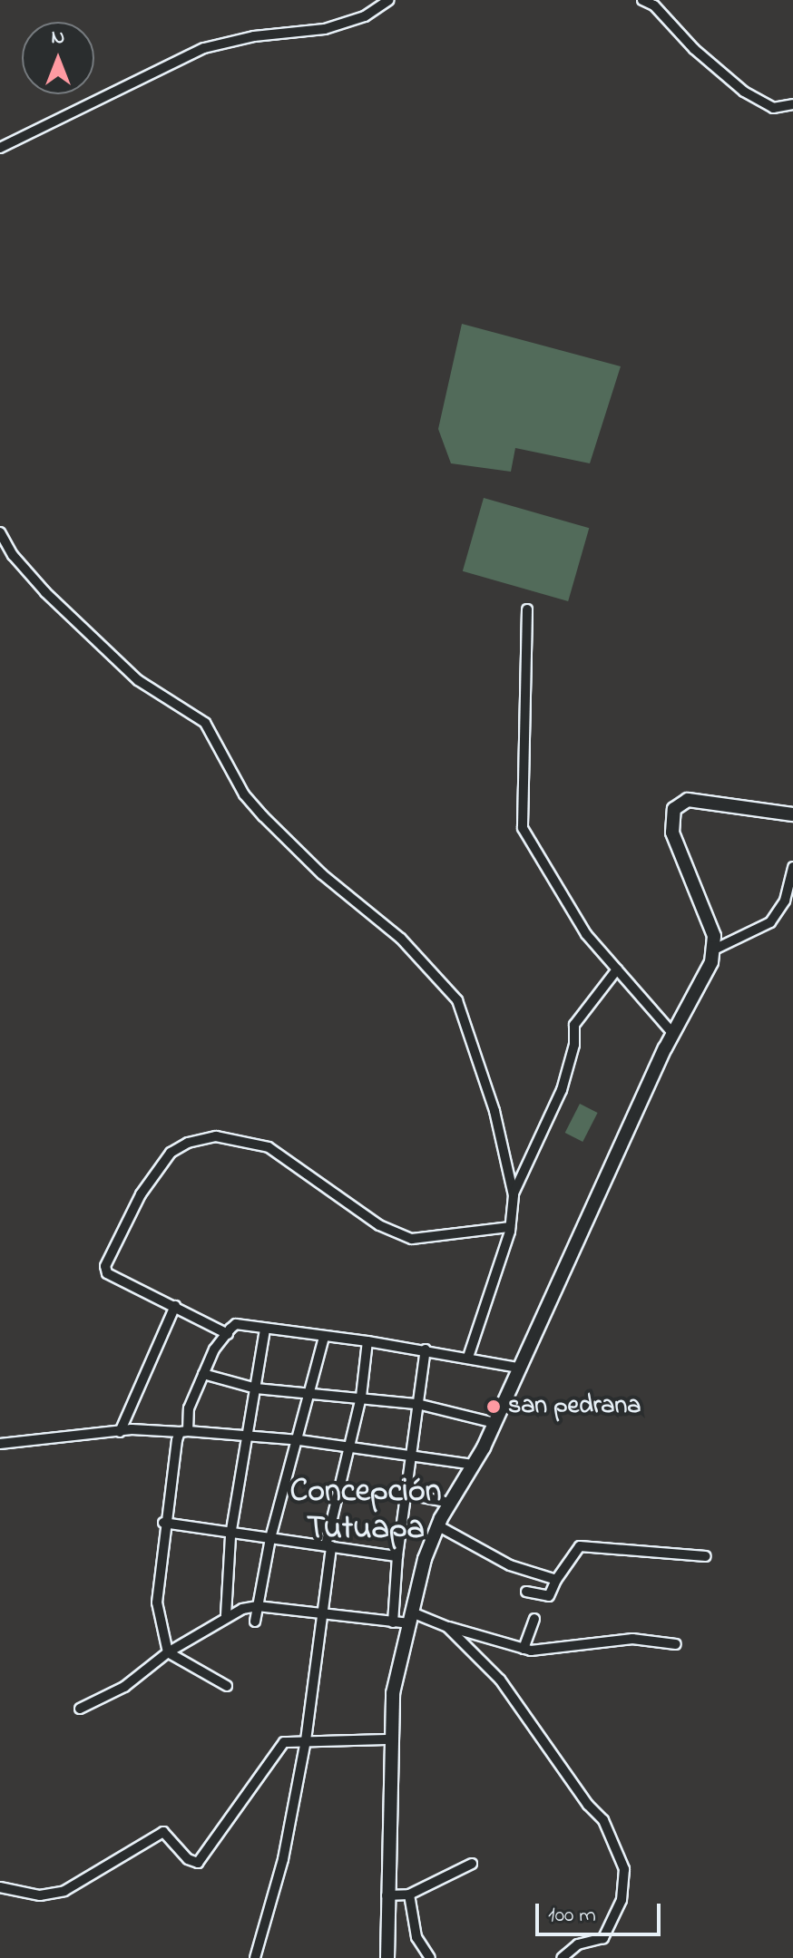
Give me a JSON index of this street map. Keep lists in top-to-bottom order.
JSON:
{
  "districts": ["Concepción Tutuapa"],
  "places": ["san pedrana"],
  "scale_bar": "100 m",
  "north": "top"
}
